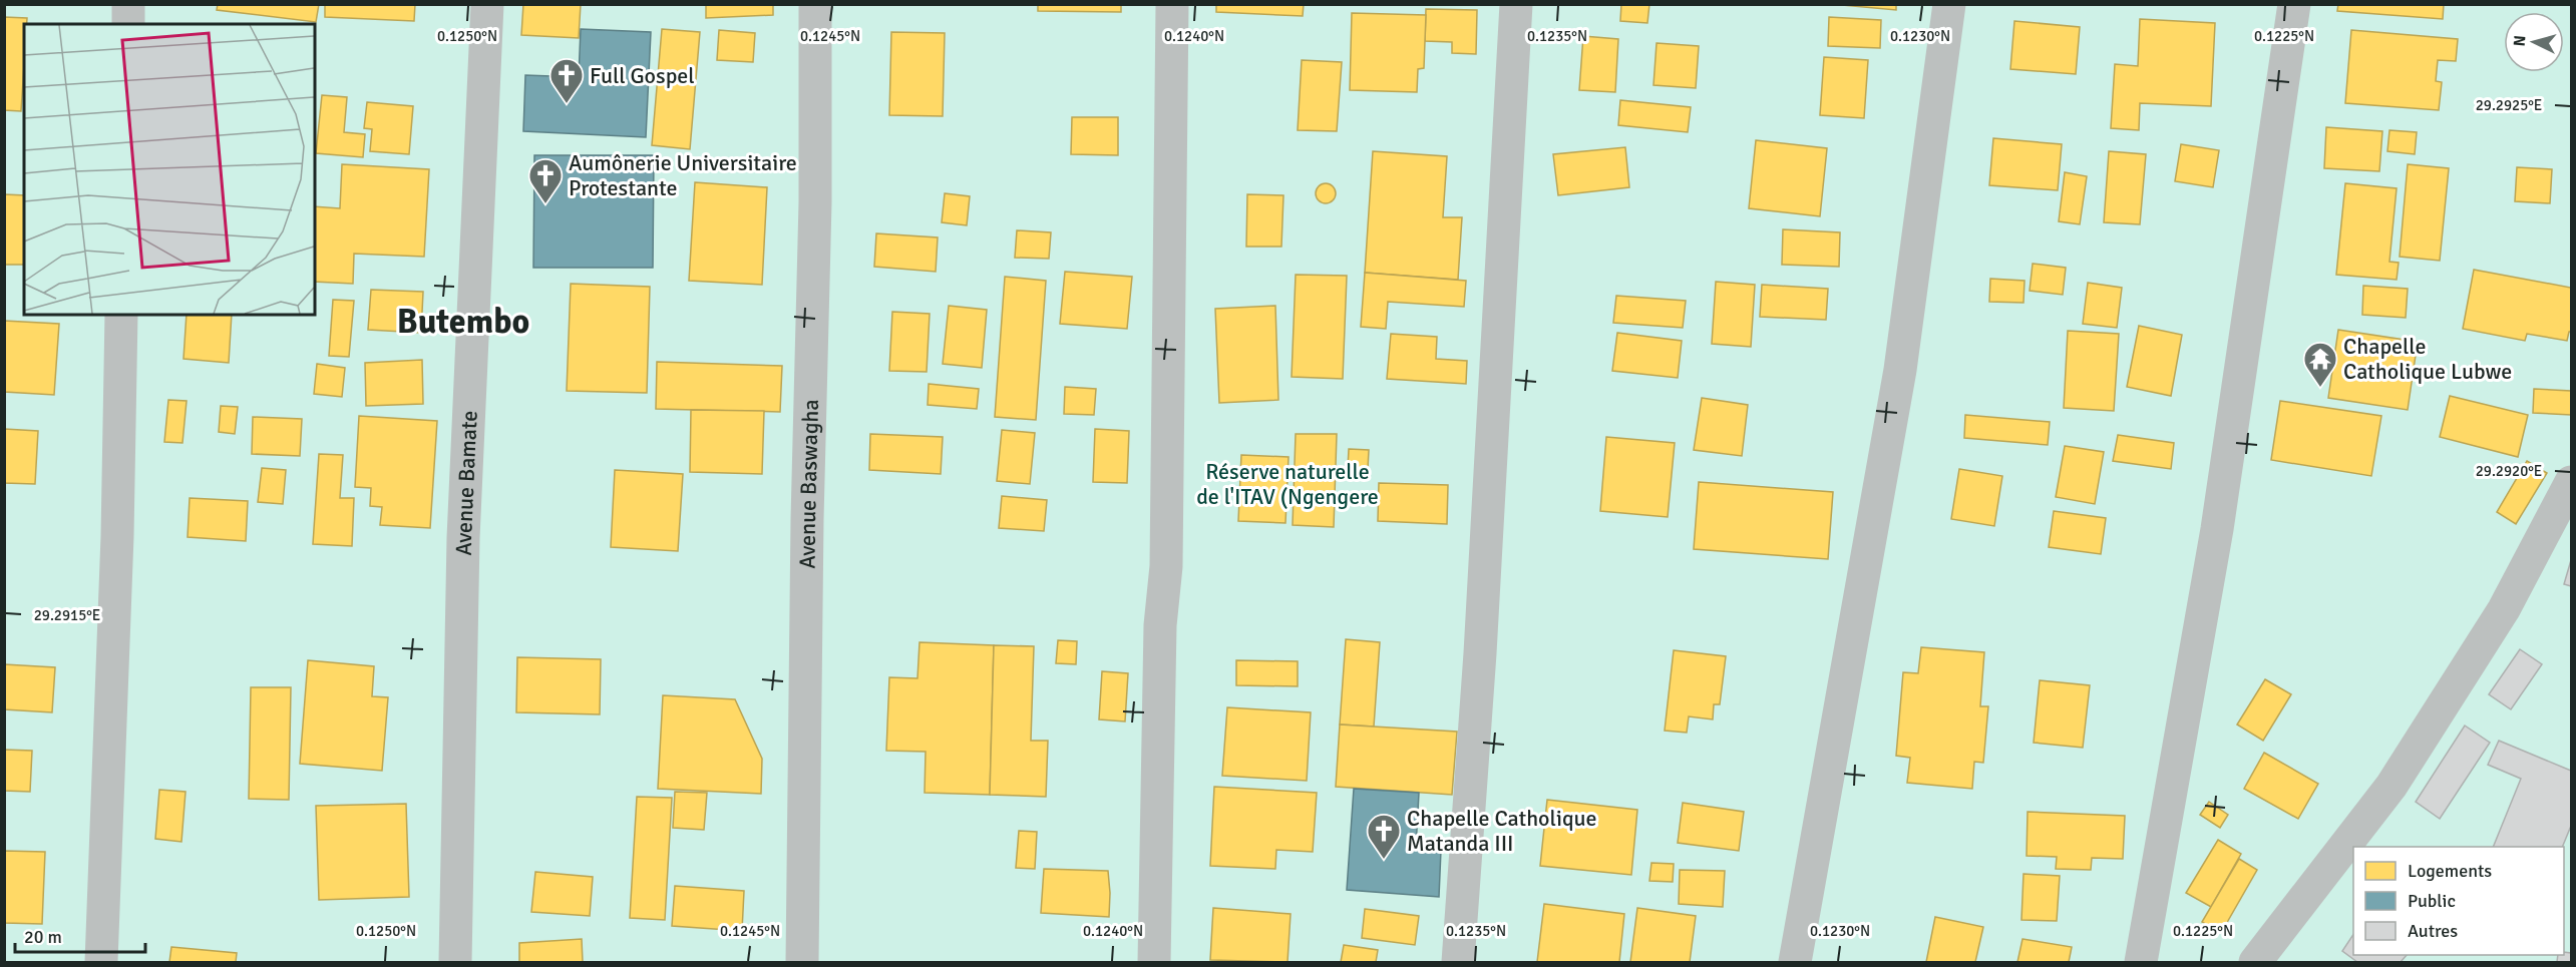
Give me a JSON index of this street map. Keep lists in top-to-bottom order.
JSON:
{
  "streets": {
    "street": ["Avenue Bamate", "Avenue Baswagha"]
  },
  "districts": ["Butembo"],
  "parks": ["Réserve naturelle de l'ITAV (Ngengere"],
  "places": {
    "church": ["Full Gospel", "Aumônerie Universitaire Protestante", "Chapelle Catholique Matanda III"],
    "temple": ["Chapelle Catholique Lubwe"]
  },
  "legend": ["Logements", "Public", "Autres"],
  "scale_bar": "20 m",
  "north": "left",
  "coordinates": [
    "0.1250°N",
    "0.1245°N",
    "0.1240°N",
    "0.1235°N",
    "0.1230°N",
    "0.1225°N",
    "29.2925°E",
    "29.2920°E",
    "29.2915°E"
  ]
}
